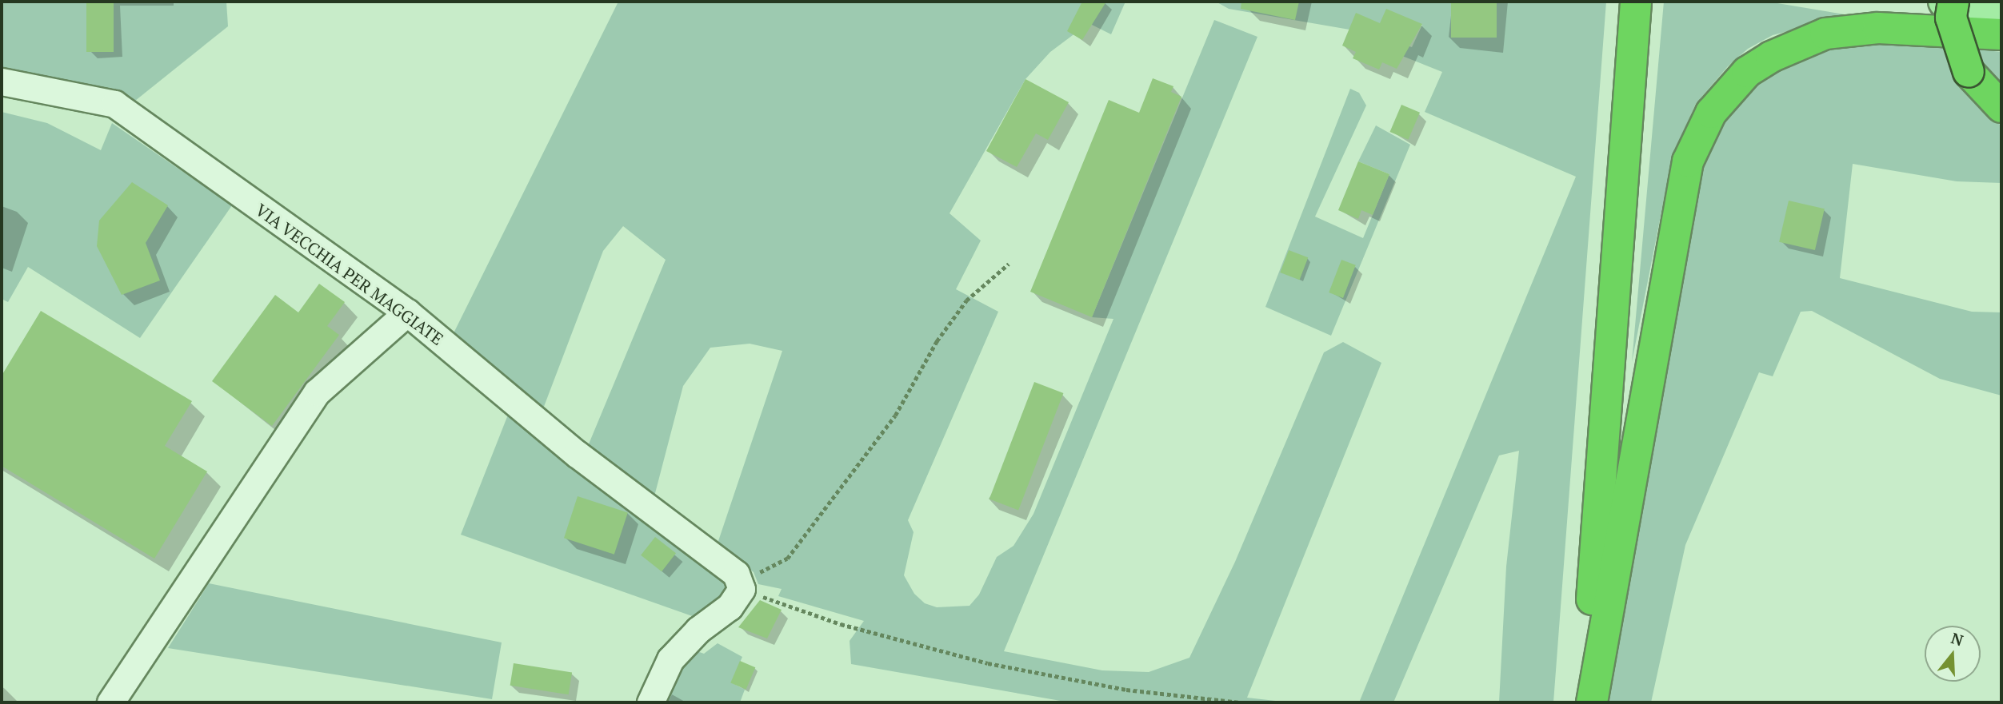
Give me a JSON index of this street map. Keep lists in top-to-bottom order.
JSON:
{
  "streets": {
    "street": ["VIA VECCHIA PER MAGGIATE"]
  },
  "north": "top"
}
